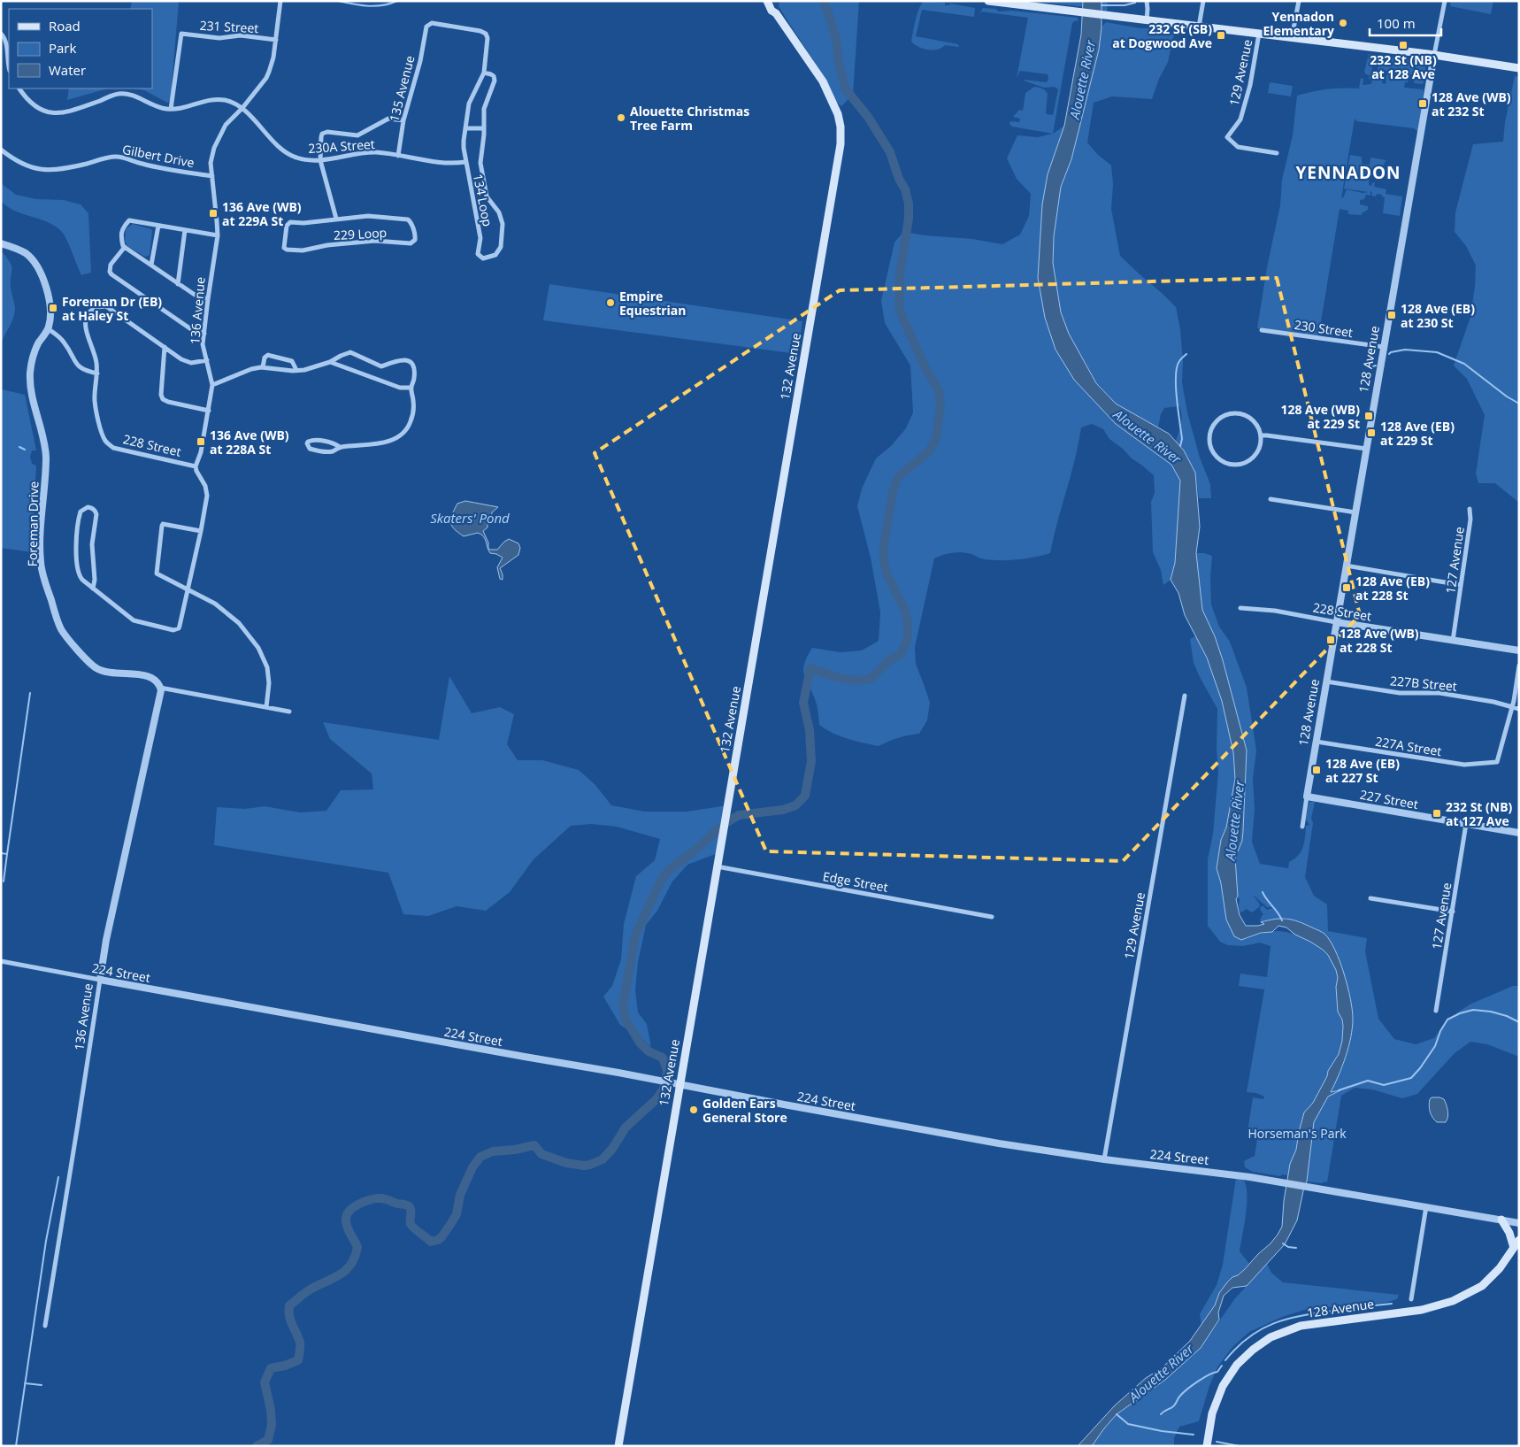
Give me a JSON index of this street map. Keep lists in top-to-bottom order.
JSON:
{
  "streets": {
    "main road": ["128 Avenue", "132 Avenue"],
    "street": [
      "231 Street",
      "129 Avenue",
      "135 Avenue",
      "230A Street",
      "Gilbert Drive",
      "134 Loop",
      "229 Loop",
      "136 Avenue",
      "230 Street",
      "228 Street",
      "Foreman Drive",
      "127 Avenue",
      "227B Street",
      "227A Street",
      "227 Street",
      "Edge Street",
      "224 Street"
    ]
  },
  "crossings": [
    ["231 Street", "230A Street"],
    ["231 Street", "136 Avenue"],
    ["129 Avenue", "224 Street"],
    ["135 Avenue", "230A Street"],
    ["135 Avenue", "134 Loop"],
    ["230A Street", "134 Loop"],
    ["230A Street", "136 Avenue"],
    ["Gilbert Drive", "136 Avenue"],
    ["136 Avenue", "228 Street"],
    ["136 Avenue", "Foreman Drive"],
    ["136 Avenue", "224 Street"],
    ["230 Street", "128 Avenue"],
    ["128 Avenue", "228 Street"],
    ["128 Avenue", "227B Street"],
    ["128 Avenue", "227A Street"],
    ["128 Avenue", "227 Street"],
    ["132 Avenue", "Edge Street"],
    ["132 Avenue", "224 Street"],
    ["228 Street", "127 Avenue"],
    ["127 Avenue", "227 Street"],
    ["227B Street", "227A Street"]
  ],
  "districts": ["YENNADON"],
  "water": ["Alouette River", "Skaters' Pond"],
  "parks": ["Horseman's Park"],
  "places": {
    "other": [
      "Yennadon Elementary",
      "Alouette Christmas Tree Farm",
      "Empire Equestrian",
      "Golden Ears General Store"
    ],
    "transit": [
      "232 St (SB) at Dogwood Ave",
      "232 St (NB) at 128 Ave",
      "128 Ave (WB) at 232 St",
      "136 Ave (WB) at 229A St",
      "Foreman Dr (EB) at Haley St",
      "128 Ave (EB) at 230 St",
      "128 Ave (WB) at 229 St",
      "128 Ave (EB) at 229 St",
      "136 Ave (WB) at 228A St",
      "128 Ave (EB) at 228 St",
      "128 Ave (WB) at 228 St",
      "128 Ave (EB) at 227 St",
      "232 St (NB) at 127 Ave"
    ]
  },
  "legend": ["Road", "Park", "Water"],
  "scale_bar": "100 m"
}
